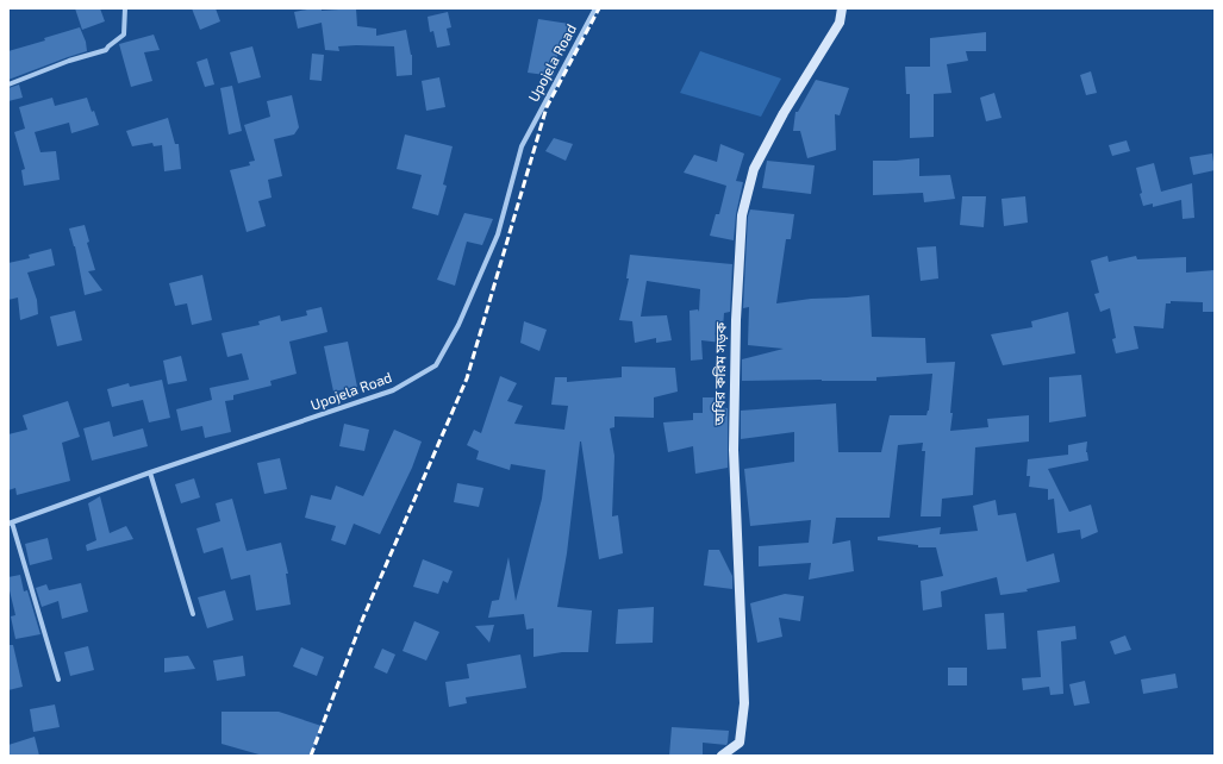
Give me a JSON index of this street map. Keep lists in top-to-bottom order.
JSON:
{
  "streets": {
    "main road": ["অধির করিম সড়ক"],
    "street": ["Upojela Road"]
  }
}
